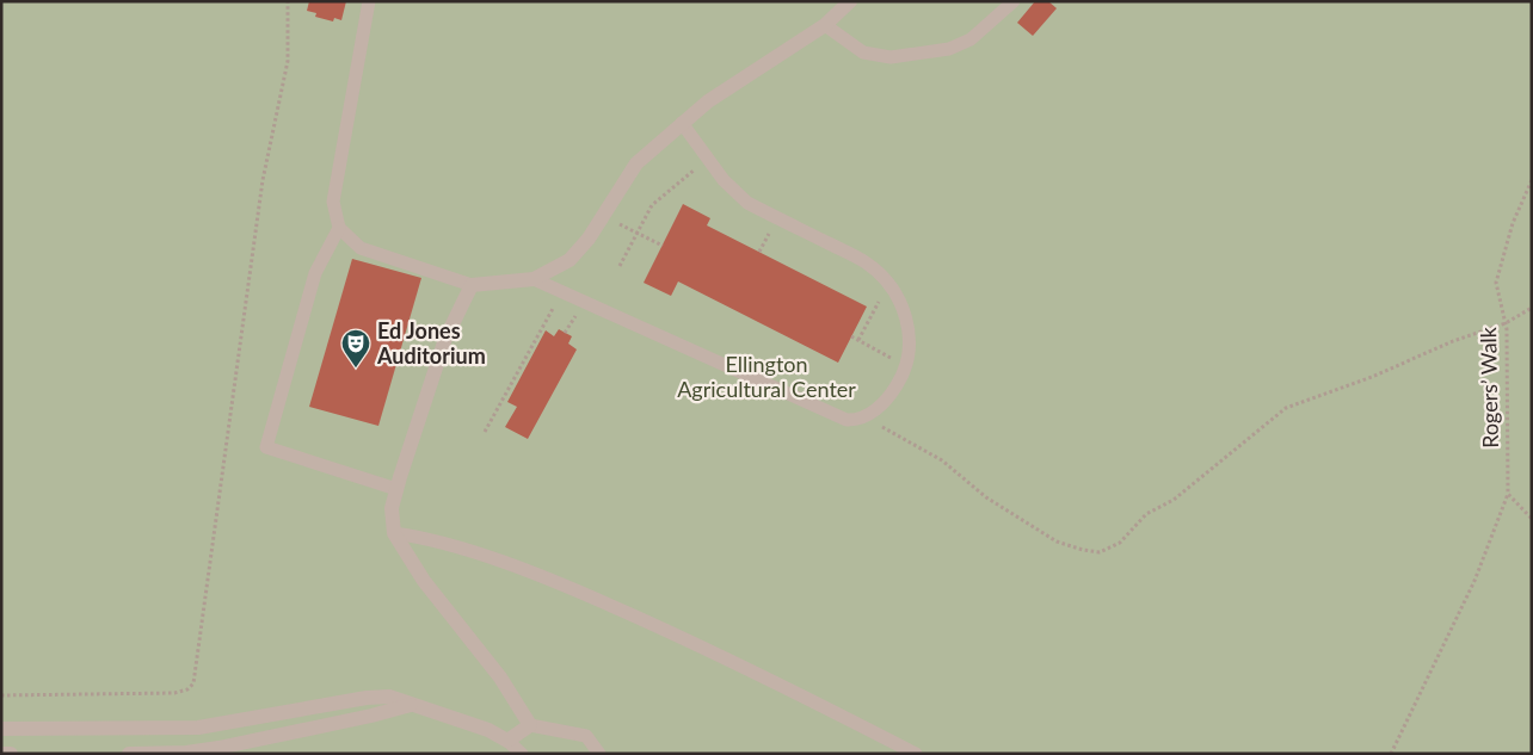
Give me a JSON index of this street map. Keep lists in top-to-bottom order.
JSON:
{
  "streets": {
    "path": ["Rogers’ Walk"]
  },
  "parks": ["Ellington Agricultural Center"],
  "places": {
    "theatre": ["Ed Jones Auditorium"]
  }
}
